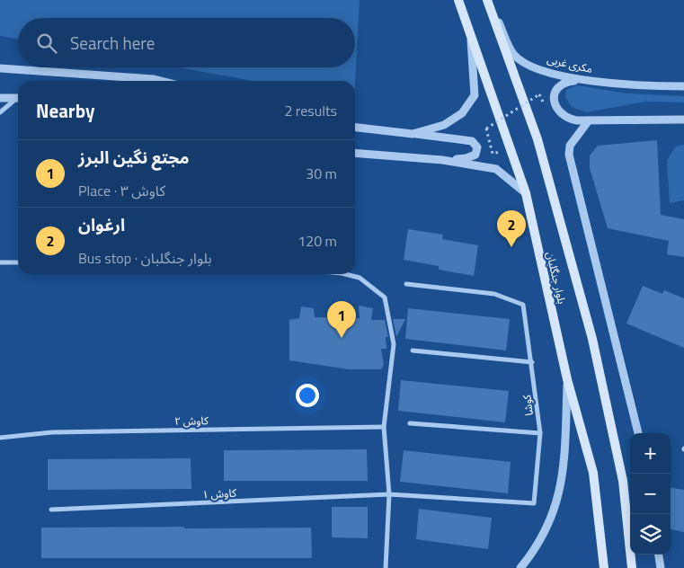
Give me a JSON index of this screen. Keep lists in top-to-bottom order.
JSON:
{
  "streets": {
    "main road": ["بلوار جنگلبان"],
    "street": [
      "مکری غربی",
      "کوشا",
      "کاوش ۲",
      "کاوش ۱"
    ]
  },
  "crossings": [
    ["مکری غربی", "بلوار جنگلبان"],
    ["کوشا", "کاوش ۱"]
  ],
  "page": {
    "search": "Search here",
    "heading": ["Nearby", "2 results"],
    "list": [
      {
        "mark": "1",
        "name": "مجتع نگین البرز",
        "note": "Place · کاوش ۳",
        "value": "30 m"
      },
      {
        "mark": "2",
        "name": "ارغوان",
        "note": "Bus stop · بلوار جنگلبان",
        "value": "120 m"
      }
    ],
    "pins": ["2", "1"],
    "map_buttons": ["+", "−"]
  }
}
